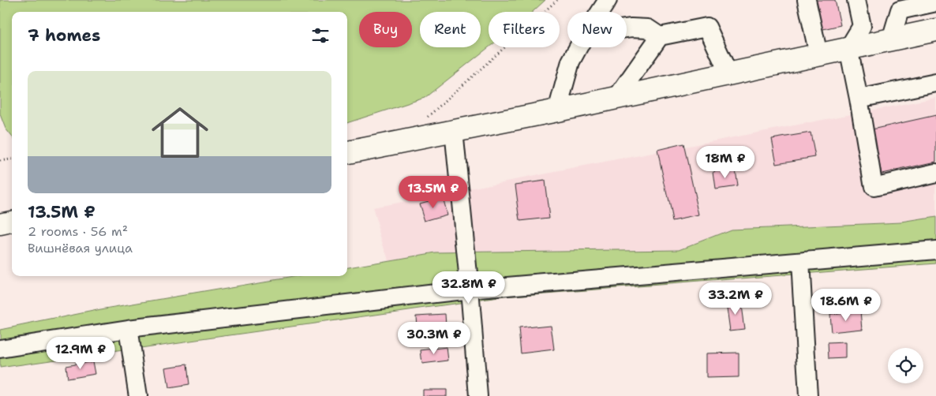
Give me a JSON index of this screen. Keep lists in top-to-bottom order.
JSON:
{
  "page": {
    "chip": [
      "Buy",
      "Rent",
      "Filters",
      "New"
    ],
    "heading": "7 homes",
    "list": [
      {
        "name": "13.5M ₽",
        "note": "2 rooms · 56 m² · Вишнёвая улица"
      }
    ],
    "price": [
      "18M ₽",
      "13.5M ₽",
      "32.8M ₽",
      "33.2M ₽",
      "18.6M ₽",
      "30.3M ₽",
      "12.9M ₽"
    ]
  }
}
